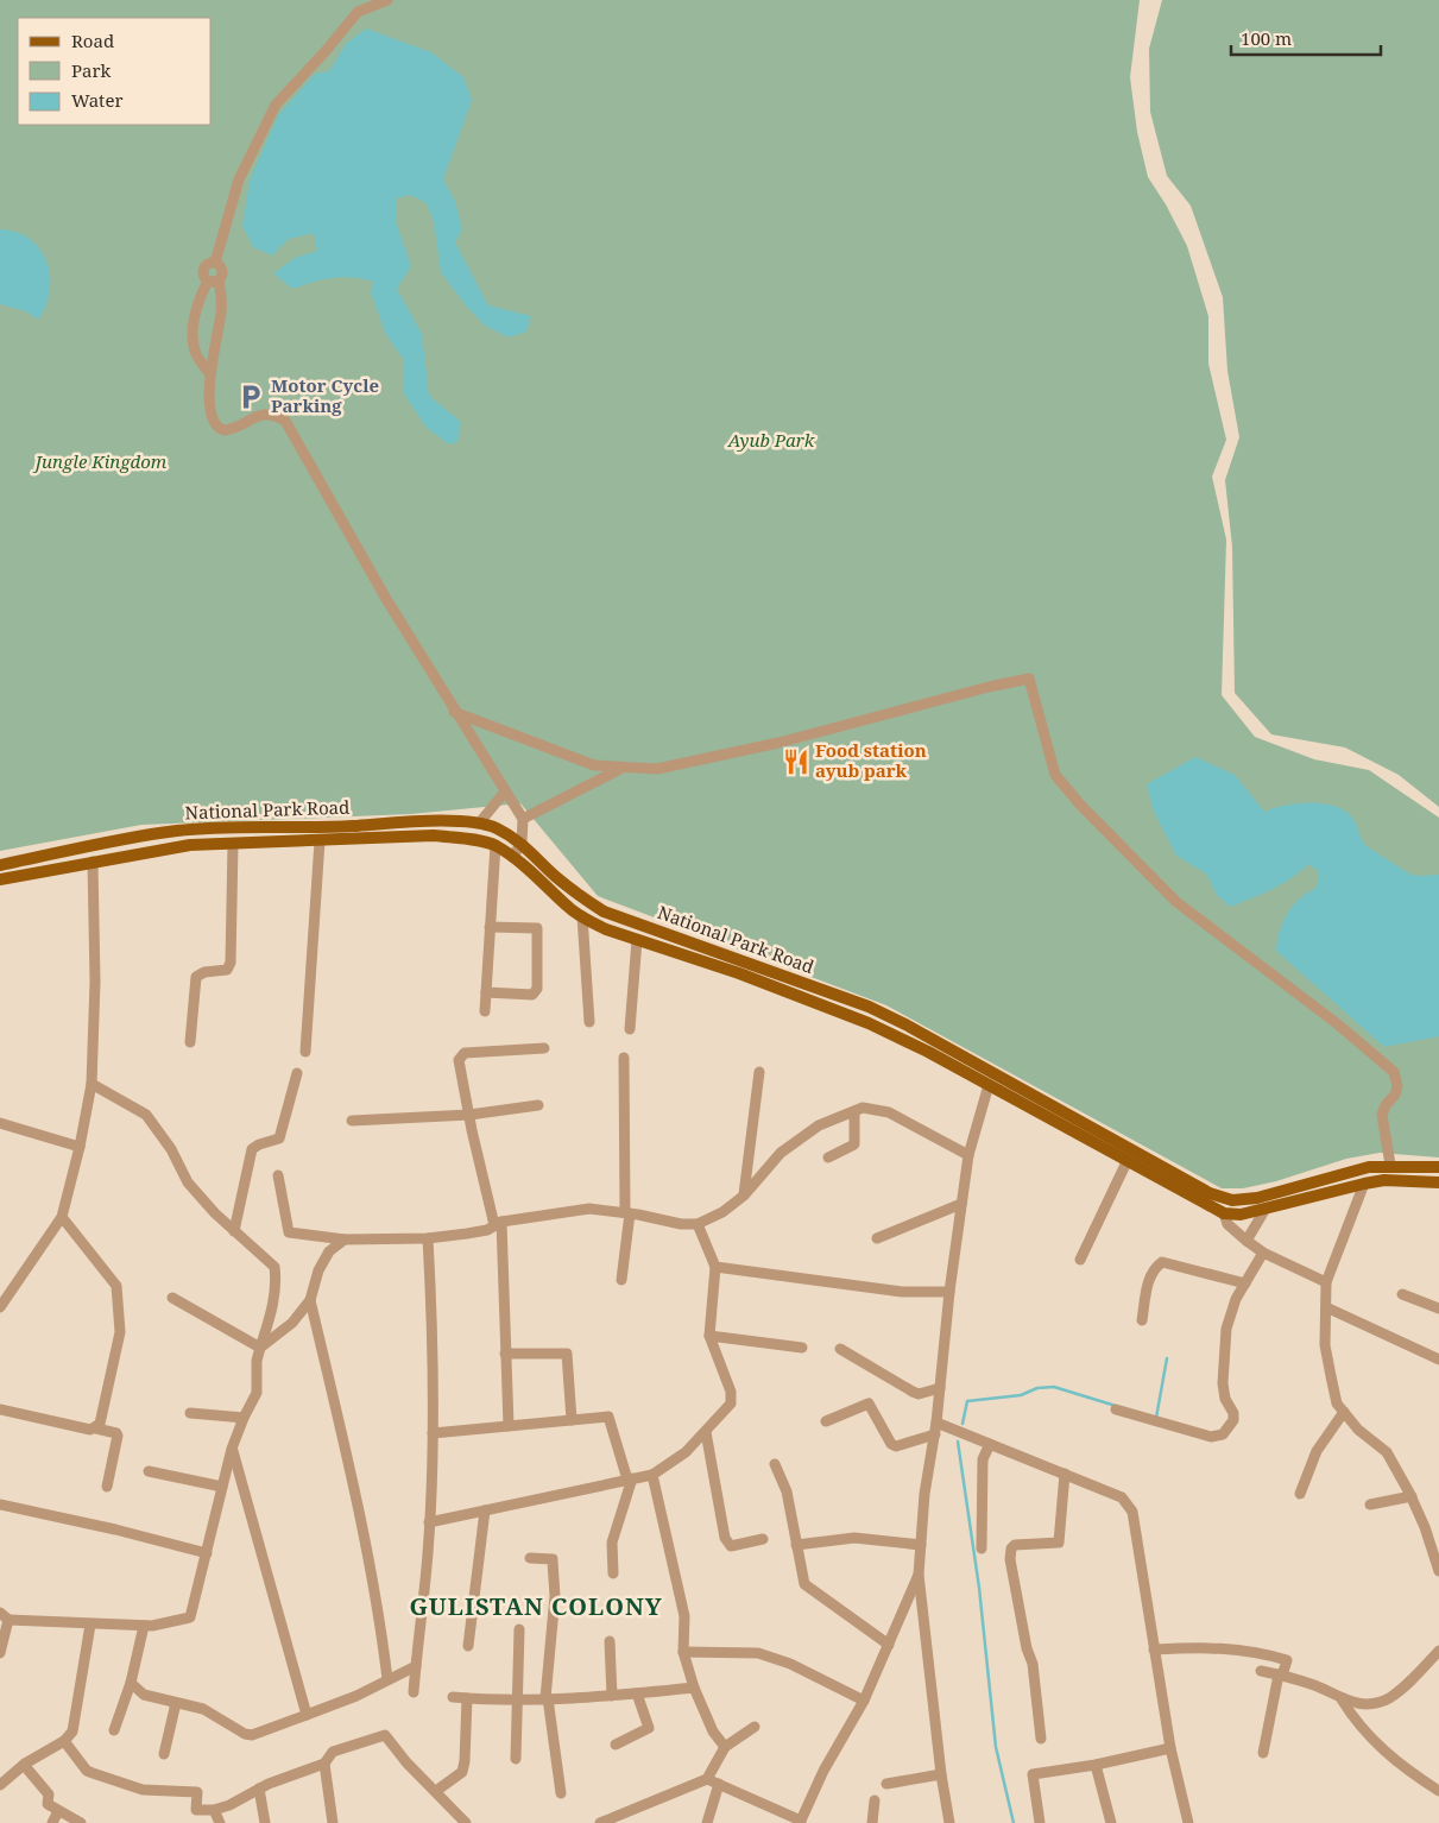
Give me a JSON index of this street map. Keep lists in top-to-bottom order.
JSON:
{
  "streets": {
    "main road": ["National Park Road"]
  },
  "districts": ["GULISTAN COLONY"],
  "parks": ["Ayub Park", "Jungle Kingdom"],
  "places": {
    "parking": ["Motor Cycle Parking"],
    "restaurant": ["Food station ayub park"]
  },
  "legend": ["Road", "Park", "Water"],
  "scale_bar": "100 m"
}
